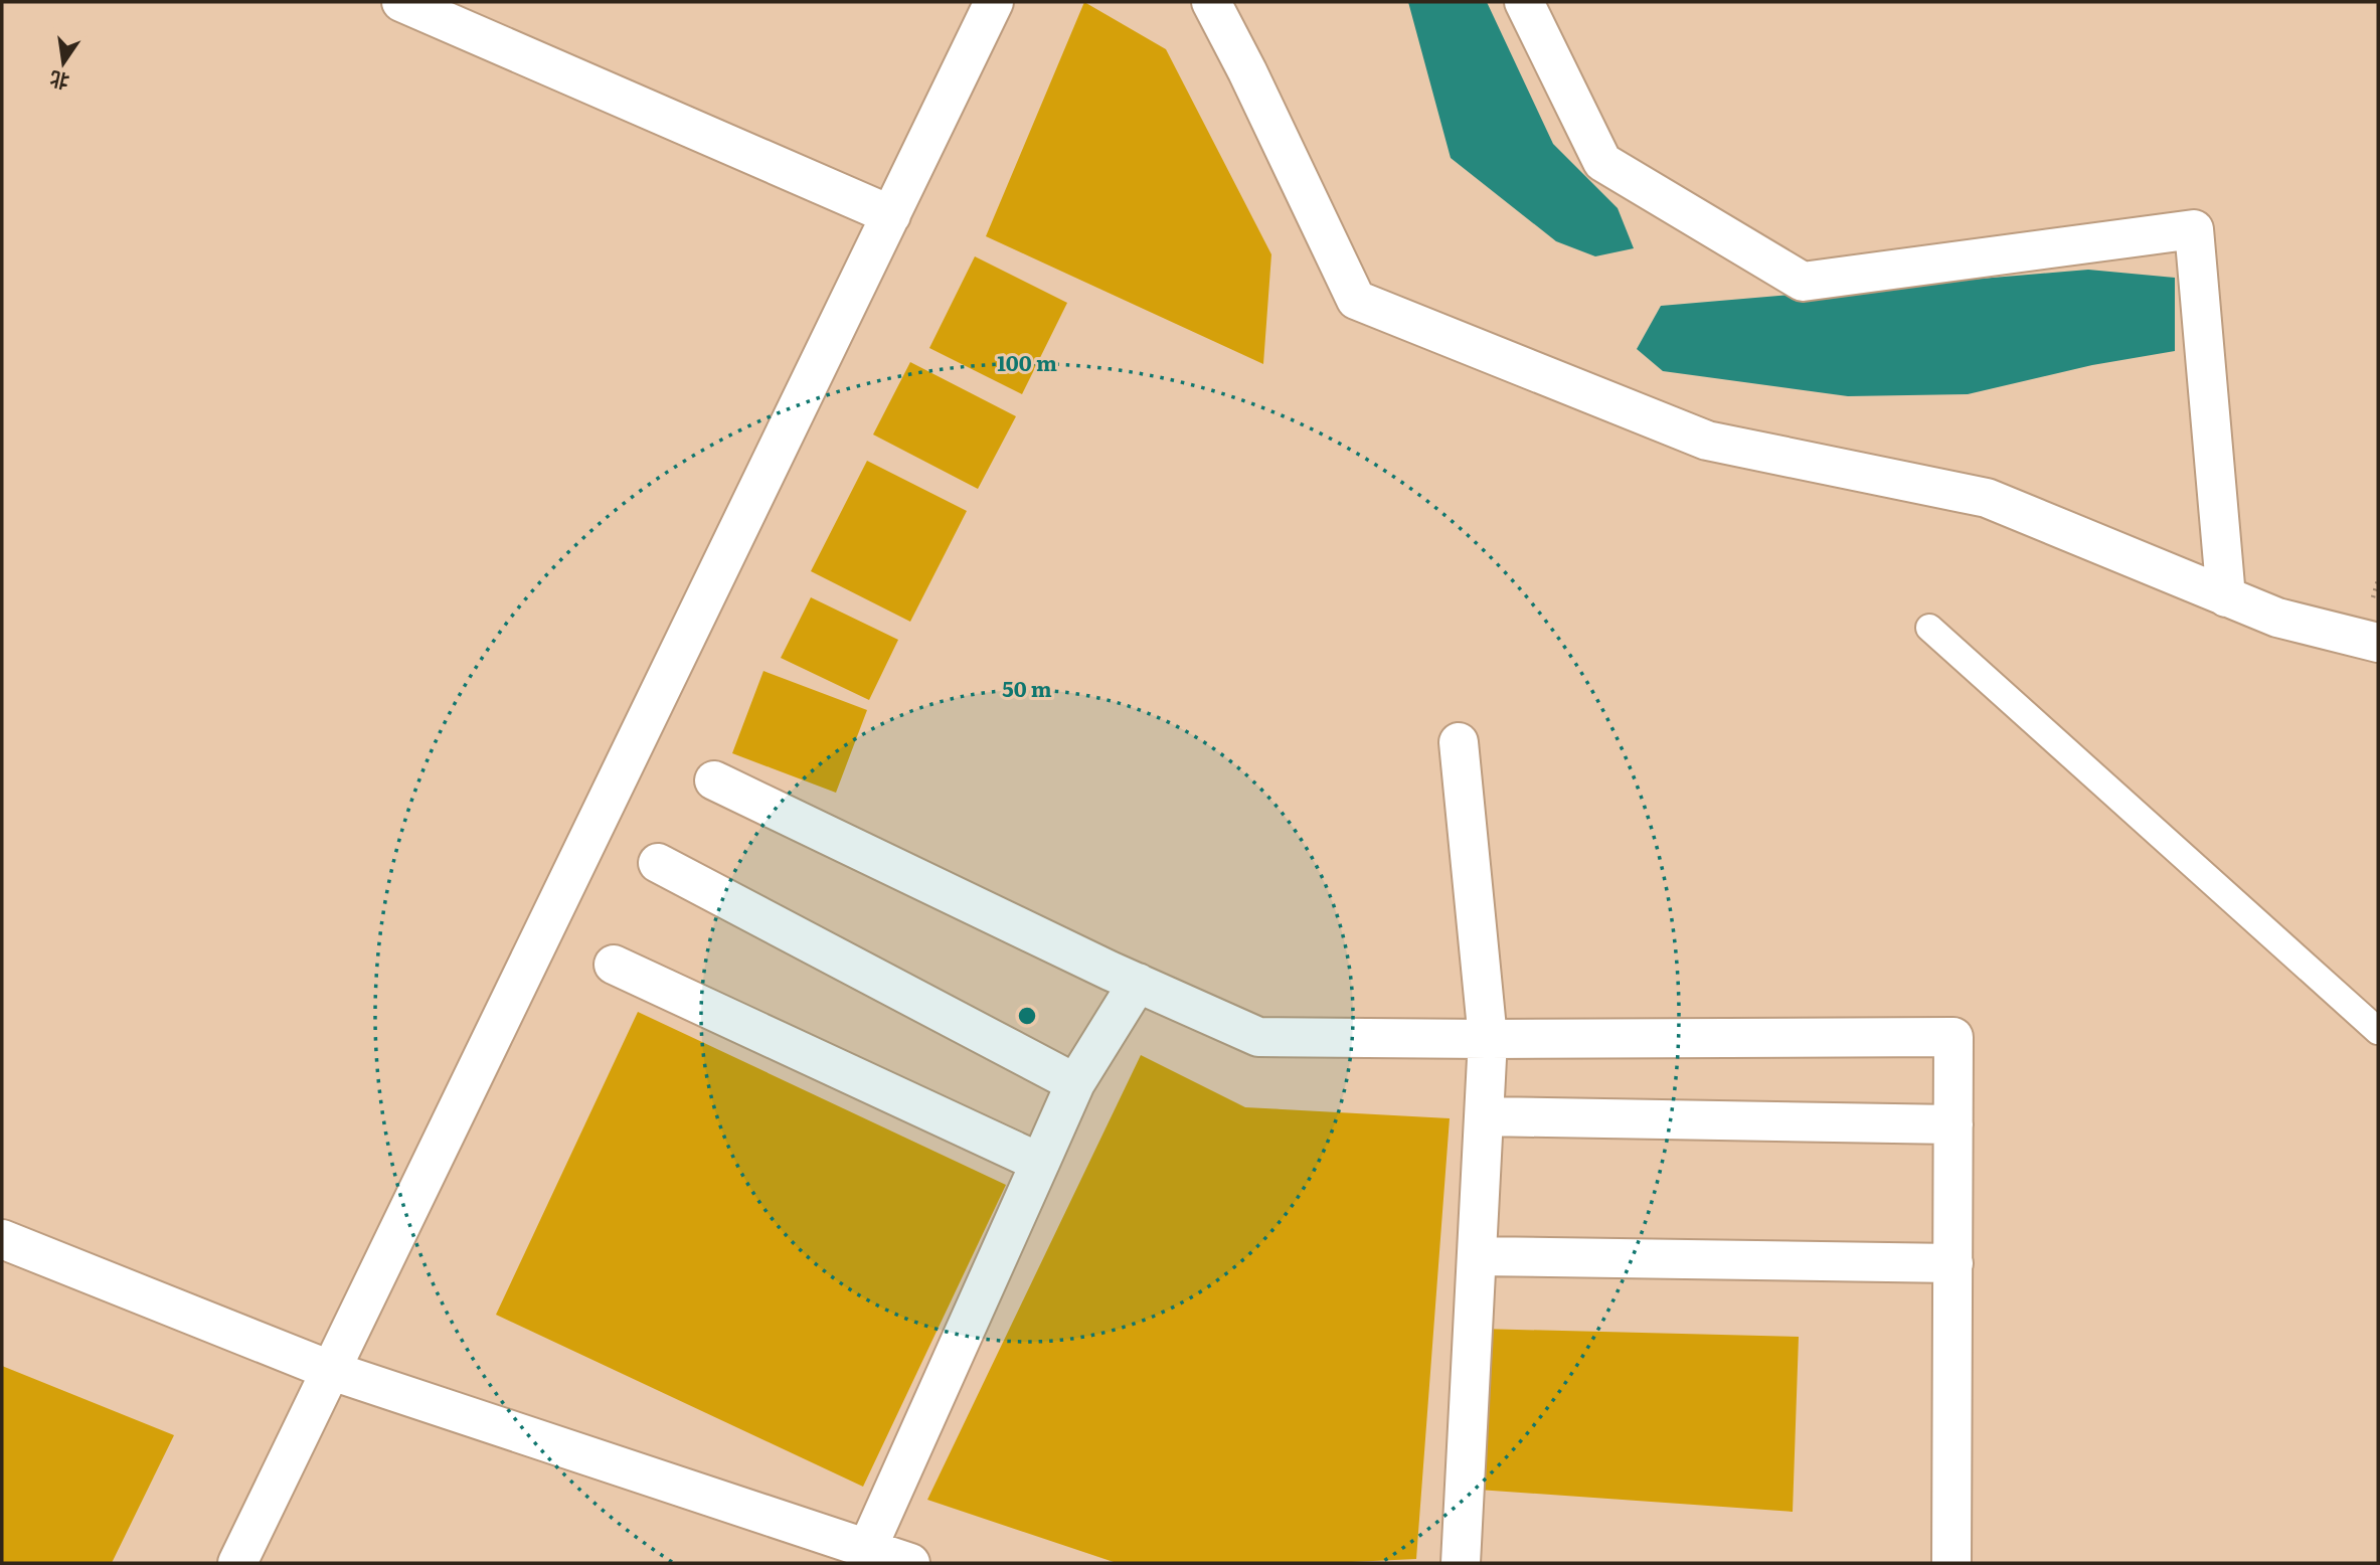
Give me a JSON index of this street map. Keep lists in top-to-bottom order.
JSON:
{
  "north": "bottom",
  "rings": ["100 m", "50 m"]
}
